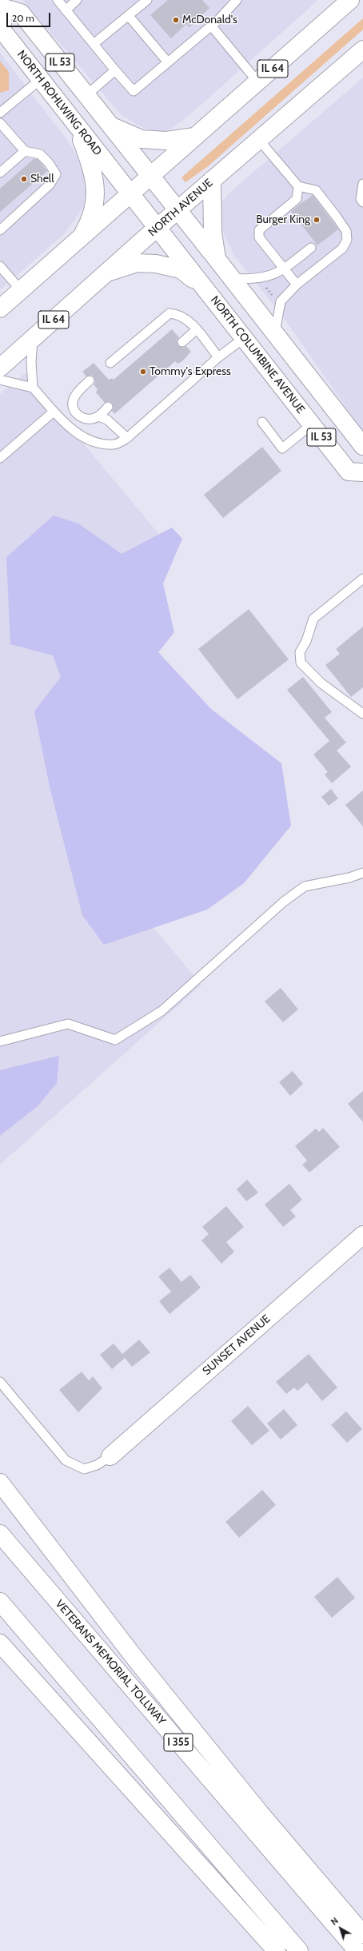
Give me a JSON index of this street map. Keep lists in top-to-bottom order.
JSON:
{
  "streets": {
    "main road": [
      "IL 53",
      "IL 64",
      "NORTH ROHLWING ROAD",
      "NORTH AVENUE",
      "NORTH COLUMBINE AVENUE",
      "SUNSET AVENUE",
      "VETERANS MEMORIAL TOLLWAY",
      "I 355"
    ]
  },
  "crossings": [
    ["IL 53", "IL 64"],
    ["IL 53", "NORTH ROHLWING ROAD"],
    ["IL 53", "NORTH AVENUE"],
    ["IL 53", "NORTH COLUMBINE AVENUE"],
    ["IL 64", "NORTH ROHLWING ROAD"],
    ["NORTH AVENUE", "NORTH COLUMBINE AVENUE"]
  ],
  "places": [
    "McDonald's",
    "Shell",
    "Burger King",
    "Tommy's Express"
  ],
  "scale_bar": "20 m",
  "north": "top left"
}
